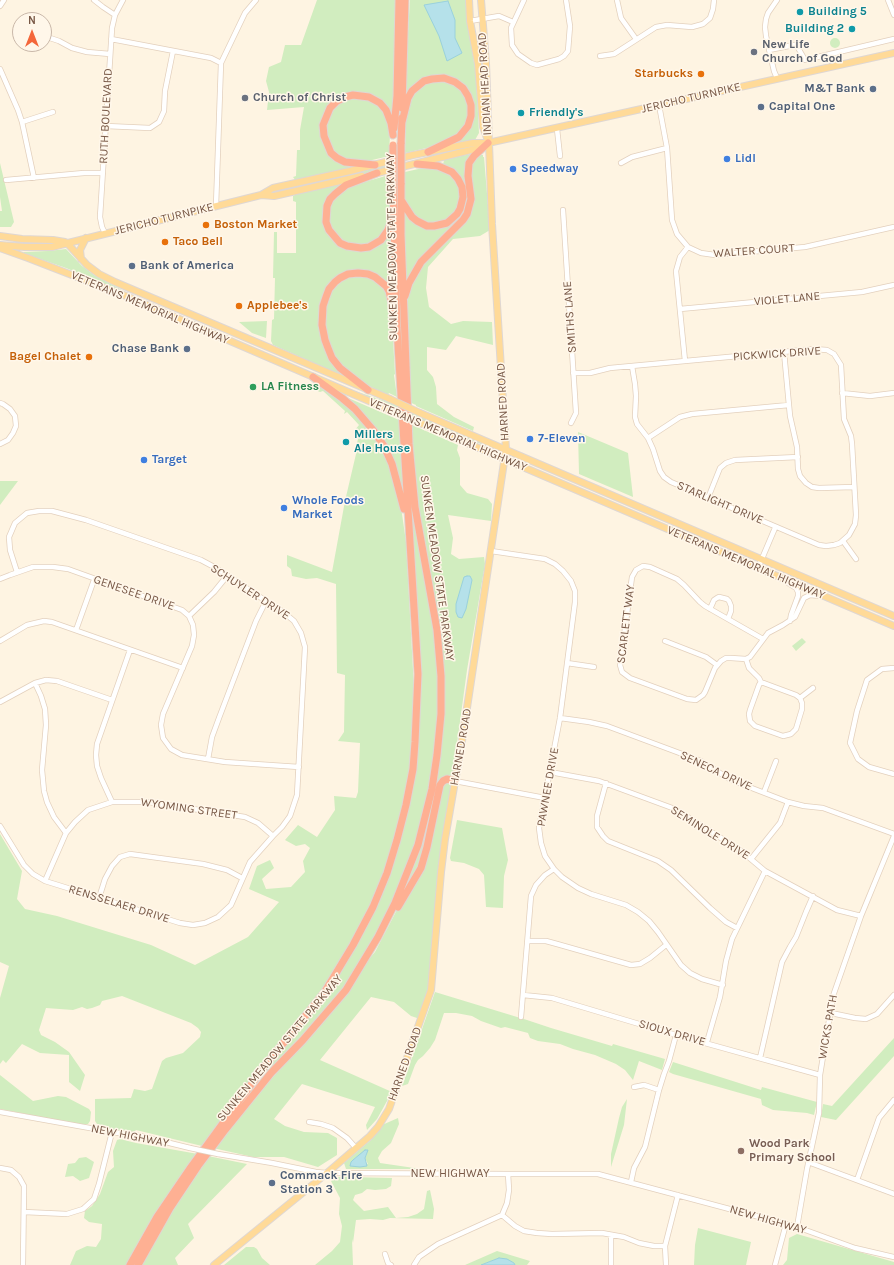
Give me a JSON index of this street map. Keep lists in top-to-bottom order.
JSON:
{
  "streets": {
    "highway": ["SUNKEN MEADOW STATE PARKWAY"],
    "main road": [
      "INDIAN HEAD ROAD",
      "JERICHO TURNPIKE",
      "VETERANS MEMORIAL HIGHWAY",
      "HARNED ROAD"
    ],
    "street": [
      "RUTH BOULEVARD",
      "WALTER COURT",
      "VIOLET LANE",
      "SMITHS LANE",
      "PICKWICK DRIVE",
      "STARLIGHT DRIVE",
      "SCHUYLER DRIVE",
      "GENESEE DRIVE",
      "SCARLETT WAY",
      "SENECA DRIVE",
      "PAWNEE DRIVE",
      "WYOMING STREET",
      "SEMINOLE DRIVE",
      "RENSSELAER DRIVE",
      "WICKS PATH",
      "SIOUX DRIVE",
      "NEW HIGHWAY"
    ]
  },
  "crossings": [
    ["INDIAN HEAD ROAD", "JERICHO TURNPIKE"],
    ["INDIAN HEAD ROAD", "HARNED ROAD"],
    ["JERICHO TURNPIKE", "RUTH BOULEVARD"],
    ["JERICHO TURNPIKE", "VETERANS MEMORIAL HIGHWAY"],
    ["JERICHO TURNPIKE", "HARNED ROAD"],
    ["VETERANS MEMORIAL HIGHWAY", "HARNED ROAD"],
    ["SMITHS LANE", "PICKWICK DRIVE"],
    ["PICKWICK DRIVE", "STARLIGHT DRIVE"],
    ["HARNED ROAD", "PAWNEE DRIVE"],
    ["HARNED ROAD", "NEW HIGHWAY"],
    ["SCHUYLER DRIVE", "GENESEE DRIVE"],
    ["SCHUYLER DRIVE", "WYOMING STREET"],
    ["SCHUYLER DRIVE", "RENSSELAER DRIVE"],
    ["SENECA DRIVE", "PAWNEE DRIVE"],
    ["SENECA DRIVE", "WICKS PATH"],
    ["PAWNEE DRIVE", "SEMINOLE DRIVE"],
    ["WYOMING STREET", "RENSSELAER DRIVE"],
    ["SEMINOLE DRIVE", "WICKS PATH"],
    ["WICKS PATH", "SIOUX DRIVE"],
    ["WICKS PATH", "NEW HIGHWAY"]
  ],
  "places": [
    "Building 5",
    "Building 2",
    "New Life Church of God",
    "Starbucks",
    "M&T Bank",
    "Church of Christ",
    "Capital One",
    "Friendly's",
    "Lidl",
    "Speedway",
    "Boston Market",
    "Taco Bell",
    "Bank of America",
    "Applebee's",
    "Chase Bank",
    "Bagel Chalet",
    "LA Fitness",
    "7-Eleven",
    "Millers Ale House",
    "Target",
    "Whole Foods Market",
    "Wood Park Primary School",
    "Commack Fire Station 3"
  ],
  "north": "top"
}
